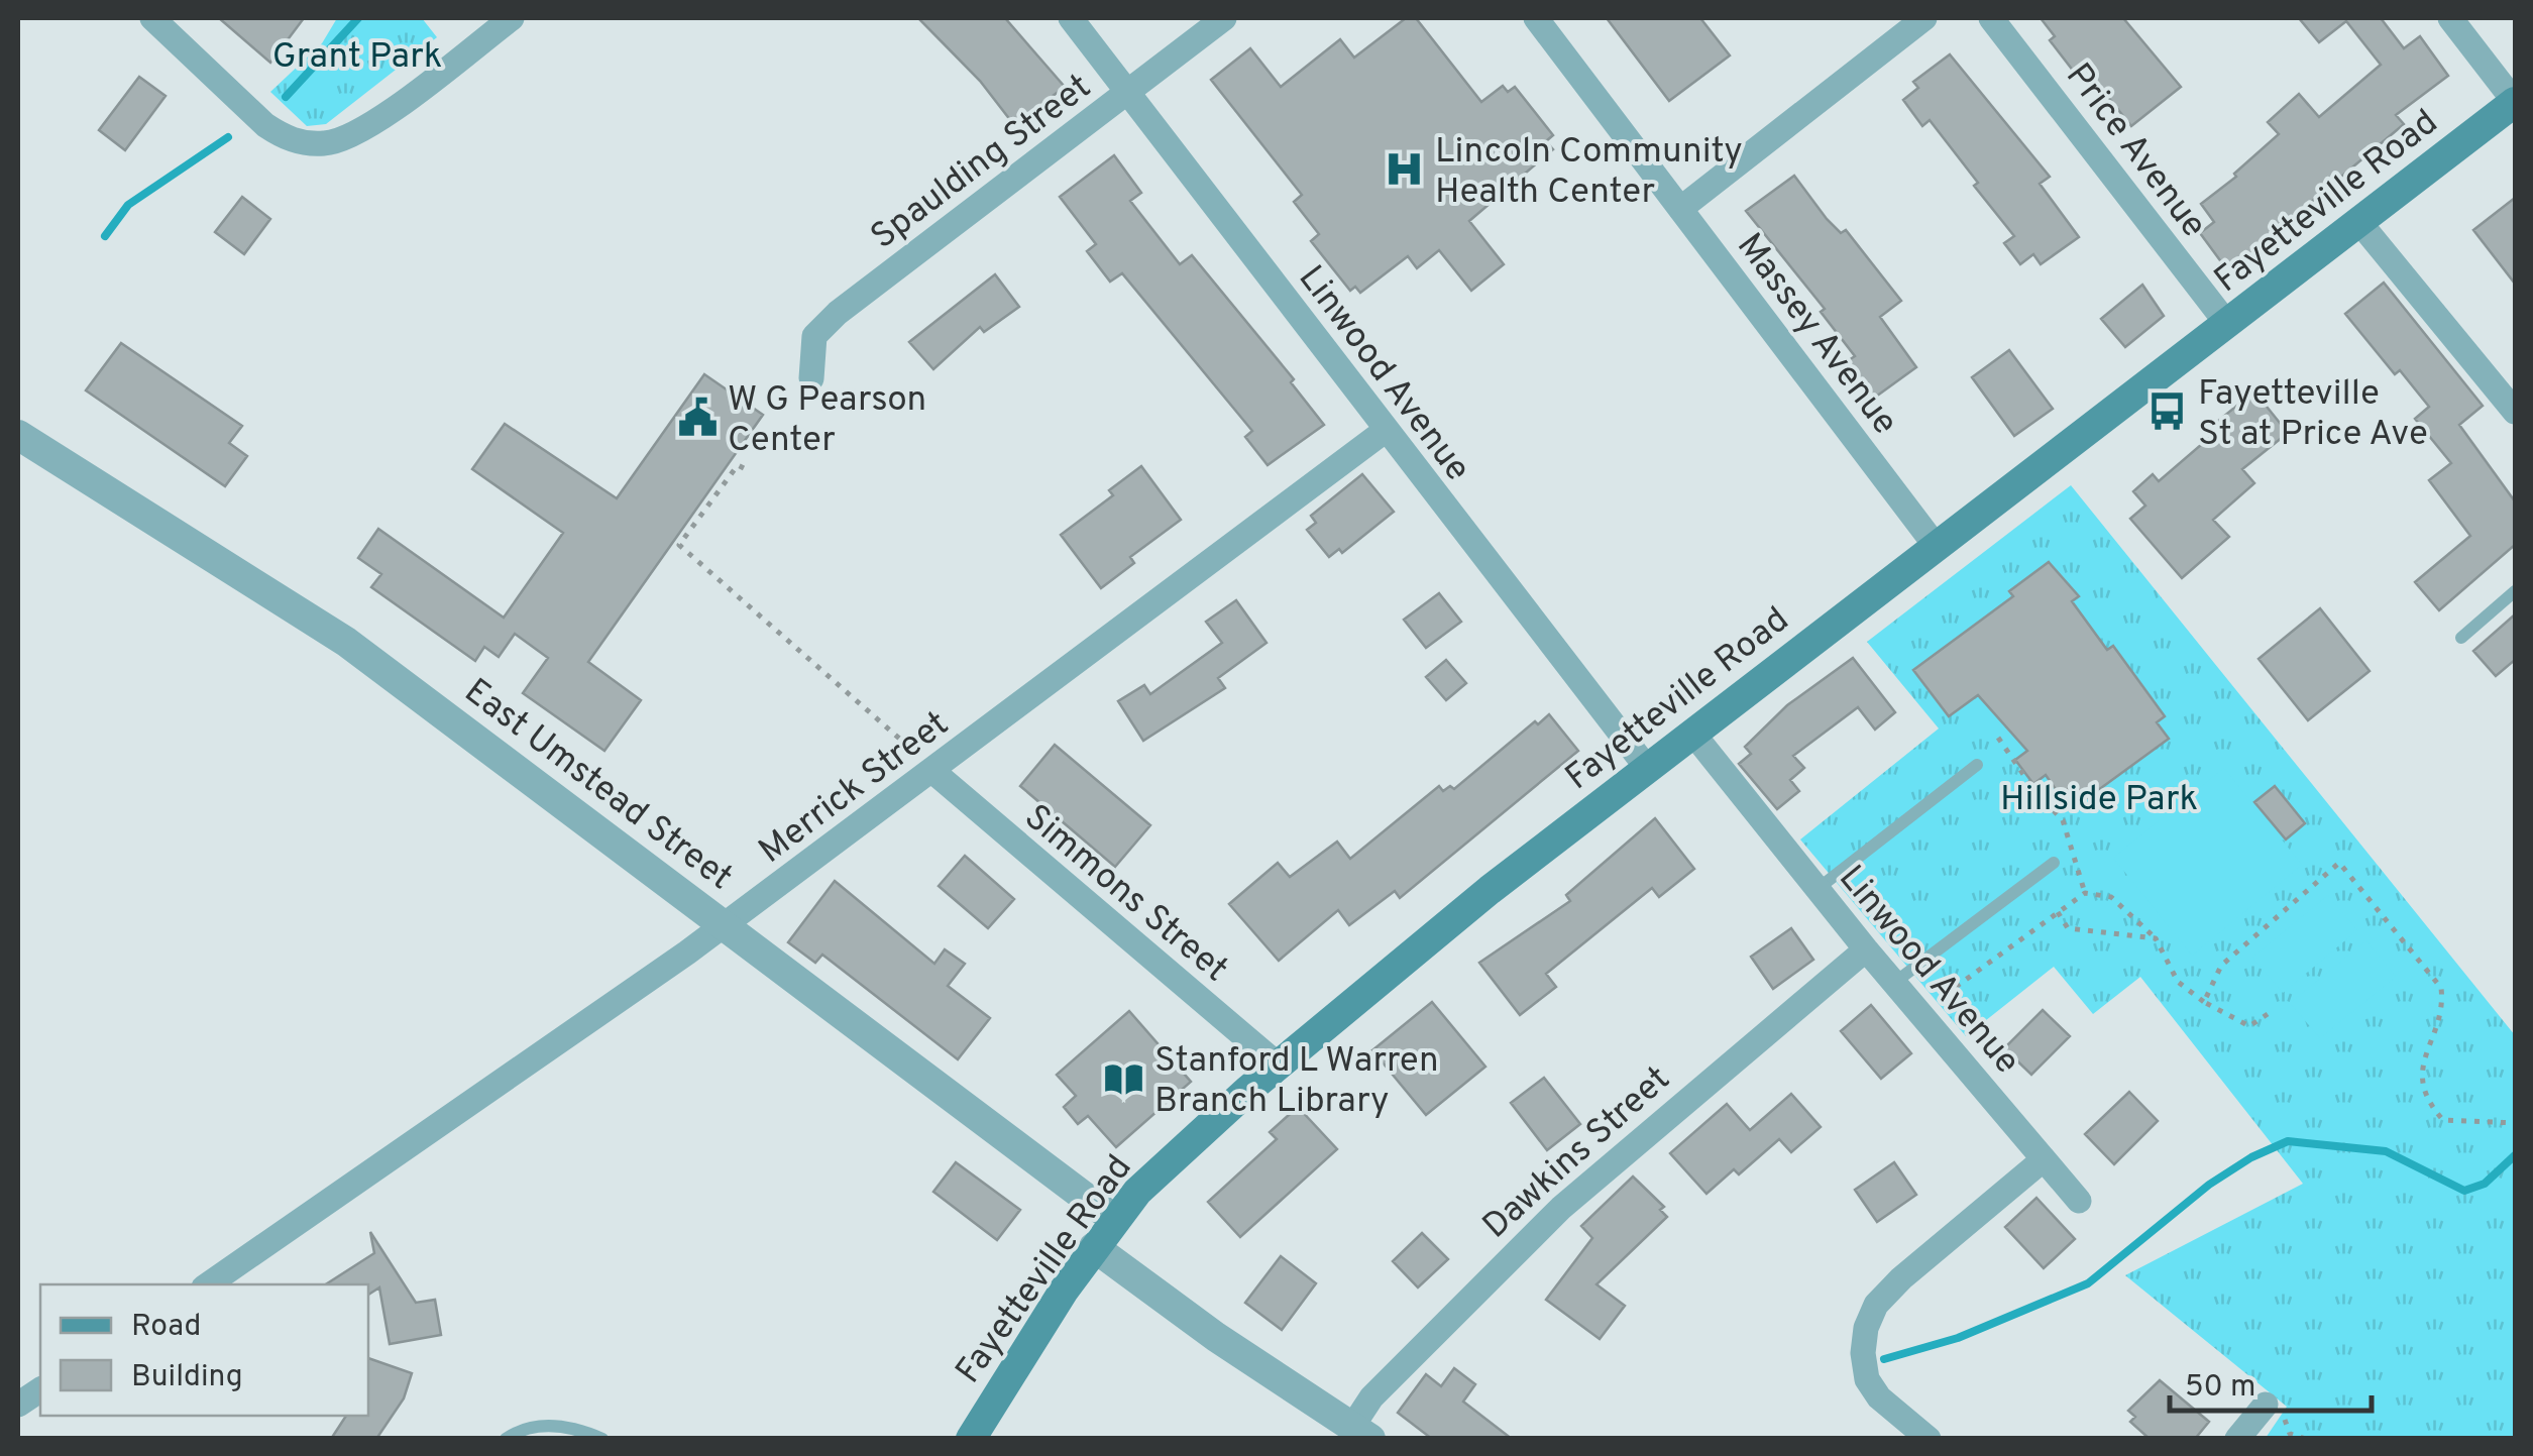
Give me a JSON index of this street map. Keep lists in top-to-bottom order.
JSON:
{
  "streets": {
    "main road": ["Fayetteville Road"],
    "street": [
      "Price Avenue",
      "Spaulding Street",
      "Massey Avenue",
      "Linwood Avenue",
      "East Umstead Street",
      "Merrick Street",
      "Simmons Street",
      "Dawkins Street"
    ]
  },
  "crossings": [
    ["Price Avenue", "Fayetteville Road"],
    ["Spaulding Street", "Linwood Avenue"],
    ["Fayetteville Road", "Massey Avenue"],
    ["Fayetteville Road", "Linwood Avenue"],
    ["Fayetteville Road", "East Umstead Street"],
    ["Fayetteville Road", "Simmons Street"],
    ["Linwood Avenue", "Merrick Street"],
    ["Linwood Avenue", "Dawkins Street"],
    ["East Umstead Street", "Merrick Street"],
    ["Merrick Street", "Simmons Street"]
  ],
  "parks": ["Grant Park", "Hillside Park"],
  "places": {
    "hospital": ["Lincoln Community Health Center"],
    "bus stop": ["Fayetteville St at Price Ave"],
    "public building": ["W G Pearson Center"],
    "library": ["Stanford L Warren Branch Library"]
  },
  "legend": ["Road", "Building"],
  "scale_bar": "50 m"
}
